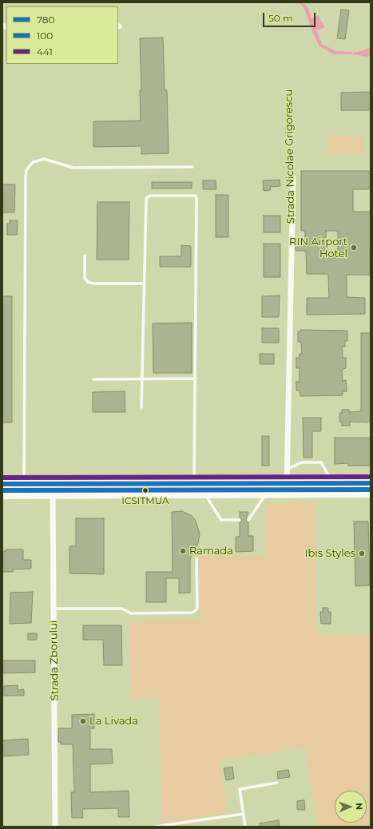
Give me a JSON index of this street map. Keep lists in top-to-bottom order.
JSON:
{
  "streets": {
    "street": ["Strada Nicolae Grigorescu", "Strada Zborului"]
  },
  "places": [
    "RIN Airport Hotel",
    "ICSITMUA",
    "Ramada",
    "Ibis Styles",
    "La Livada"
  ],
  "lines": ["transit line 441", "transit line 780", "transit line 100"],
  "legend": ["780", "100", "441"],
  "scale_bar": "50 m",
  "north": "right"
}
